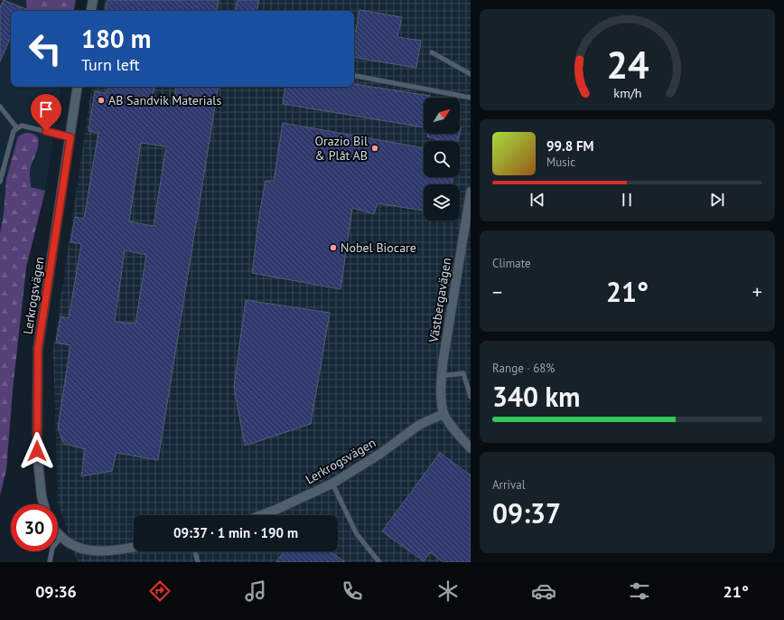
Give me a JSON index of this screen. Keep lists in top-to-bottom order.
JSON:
{
  "streets": {
    "street": ["Lerkrogsvägen", "Västbergavägen"]
  },
  "crossings": [
    ["Lerkrogsvägen", "Västbergavägen"]
  ],
  "places": ["AB Sandvik Materials", "Orazio Bil & Plåt AB", "Nobel Biocare"],
  "north": "top right",
  "page": {
    "turn": ["180 m", "Turn left"],
    "song": ["99.8 FM", "Music"],
    "tile": [
      "Climate",
      ["Range · 68%", "340 km"],
      ["Arrival", "09:37"]
    ],
    "heat": ["−", "21°", "+"],
    "limit": "30",
    "trip": "09:37 · 1 min · 190 m",
    "tabs": ["09:36", "21°"],
    "gauge": ["24", "km/h"]
  }
}
